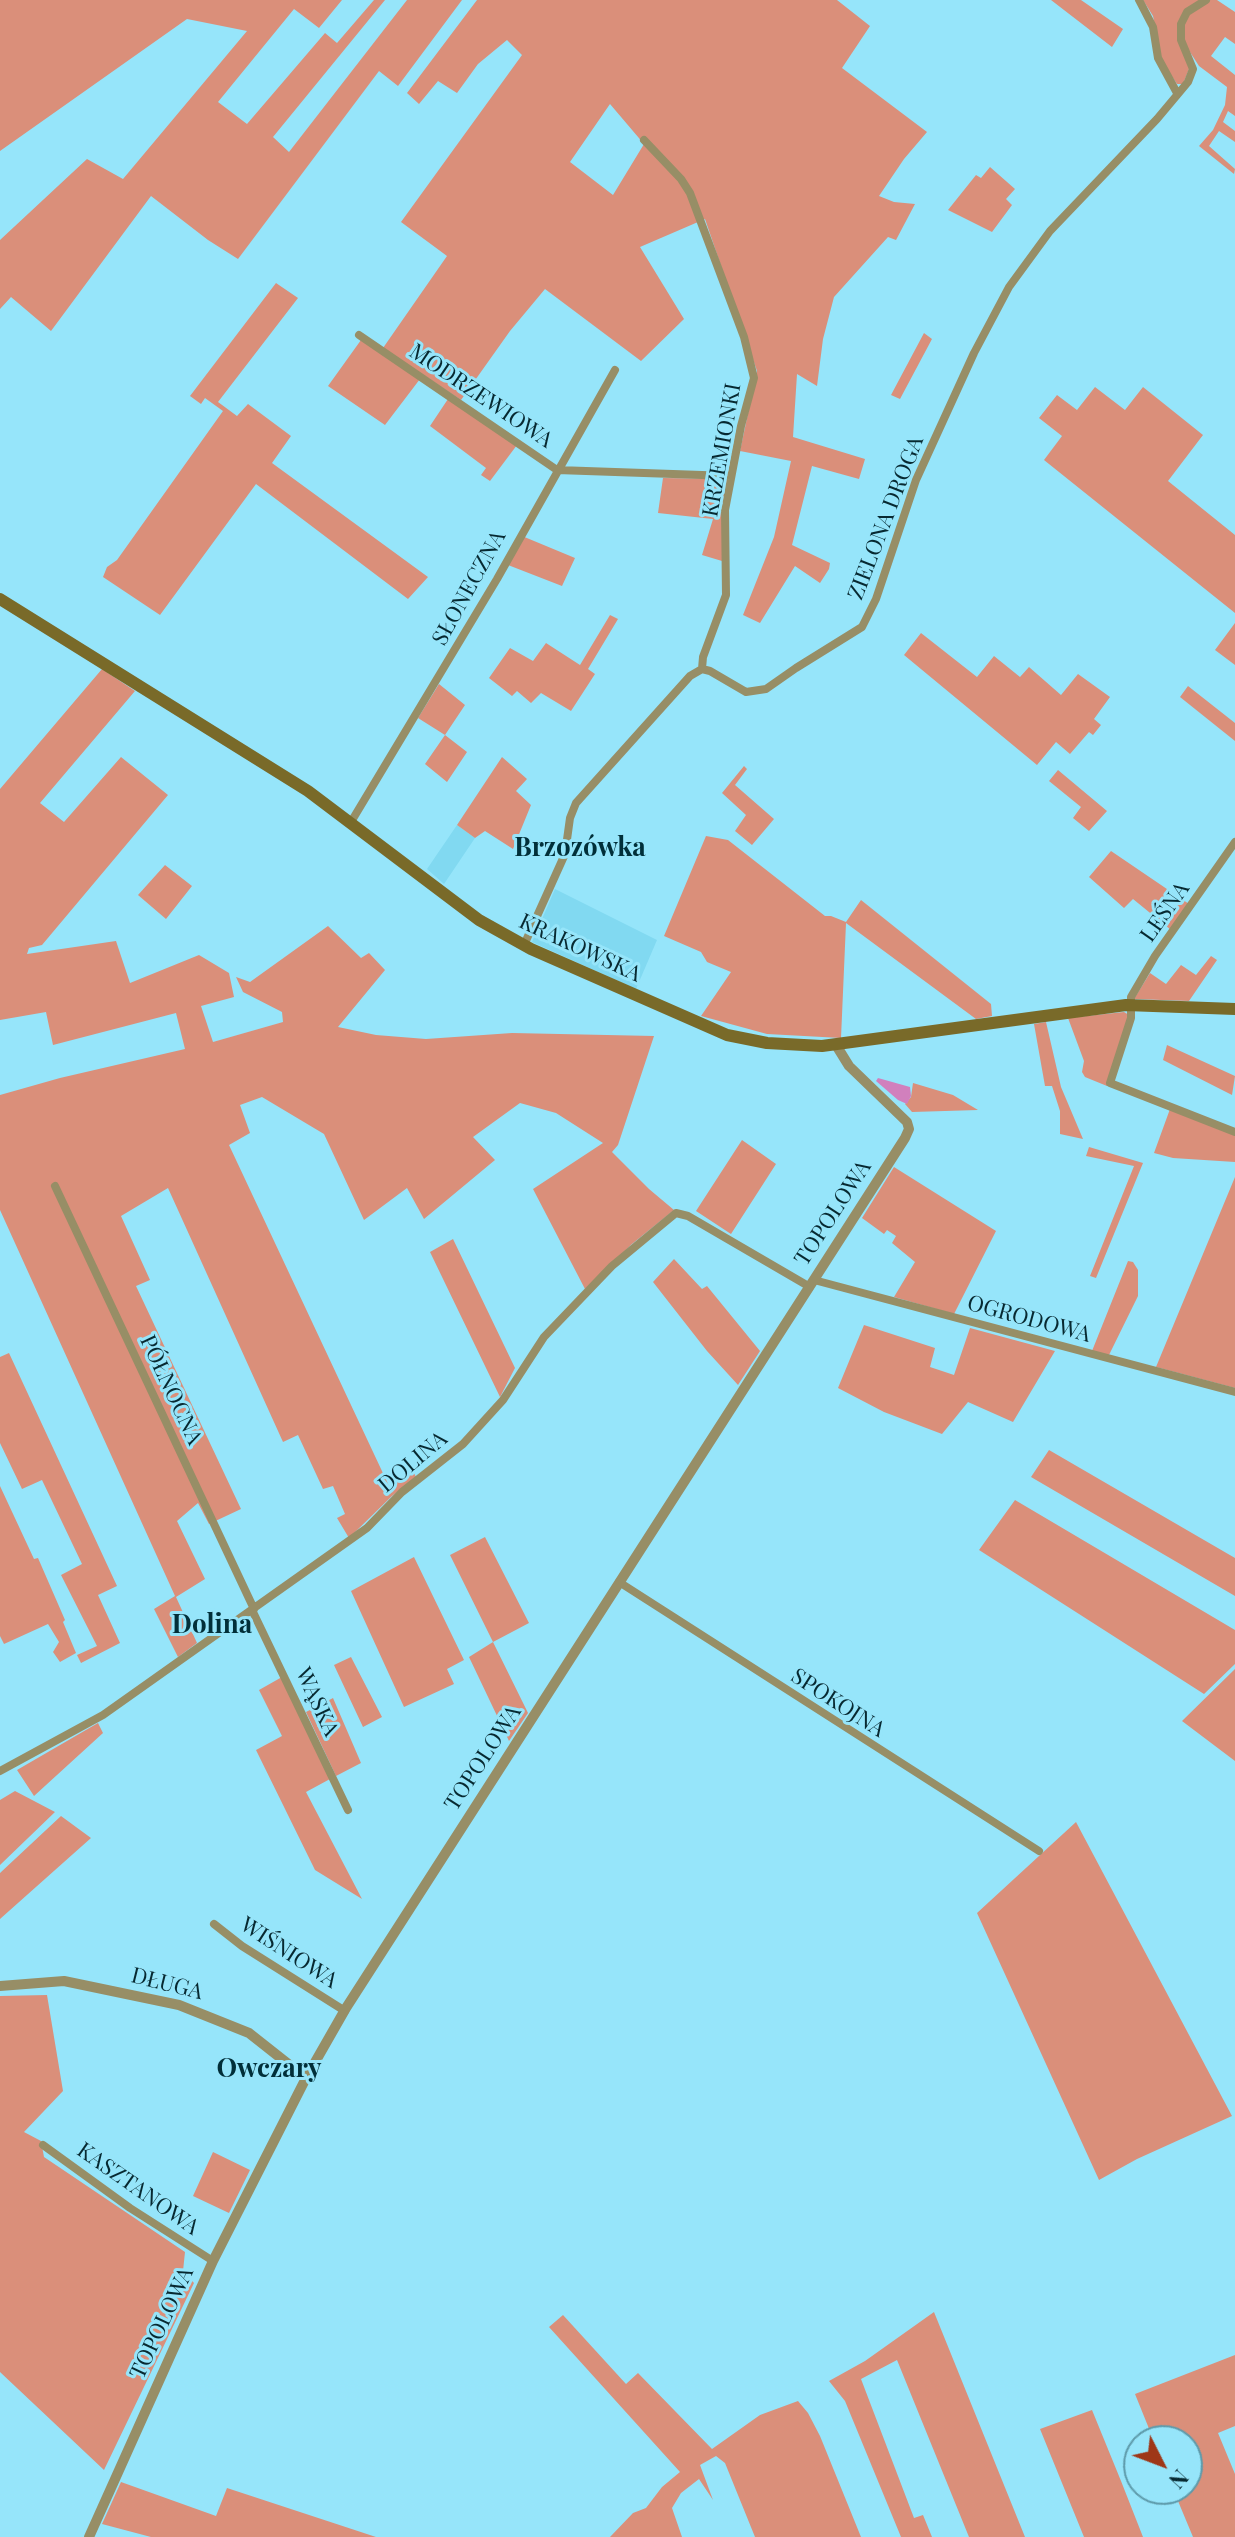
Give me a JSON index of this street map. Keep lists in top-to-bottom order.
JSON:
{
  "streets": {
    "main road": ["KRAKOWSKA"],
    "street": [
      "MODRZEWIOWA",
      "KRZEMIONKI",
      "ZIELONA DROGA",
      "SŁONECZNA",
      "LEŚNA",
      "TOPOLOWA",
      "OGRODOWA",
      "PÓŁNOCNA",
      "DOLINA",
      "WĄSKA",
      "SPOKOJNA",
      "WIŚNIOWA",
      "DŁUGA",
      "KASZTANOWA"
    ]
  },
  "crossings": [
    ["MODRZEWIOWA", "KRZEMIONKI"],
    ["MODRZEWIOWA", "SŁONECZNA"],
    ["KRZEMIONKI", "ZIELONA DROGA"],
    ["SŁONECZNA", "KRAKOWSKA"],
    ["LEŚNA", "KRAKOWSKA"],
    ["KRAKOWSKA", "TOPOLOWA"],
    ["TOPOLOWA", "OGRODOWA"],
    ["TOPOLOWA", "DOLINA"],
    ["TOPOLOWA", "SPOKOJNA"],
    ["TOPOLOWA", "WIŚNIOWA"],
    ["TOPOLOWA", "DŁUGA"],
    ["TOPOLOWA", "KASZTANOWA"],
    ["OGRODOWA", "DOLINA"],
    ["PÓŁNOCNA", "DOLINA"],
    ["PÓŁNOCNA", "WĄSKA"],
    ["DOLINA", "WĄSKA"]
  ],
  "districts": ["Brzozówka", "Dolina", "Owczary"],
  "north": "bottom right"
}
